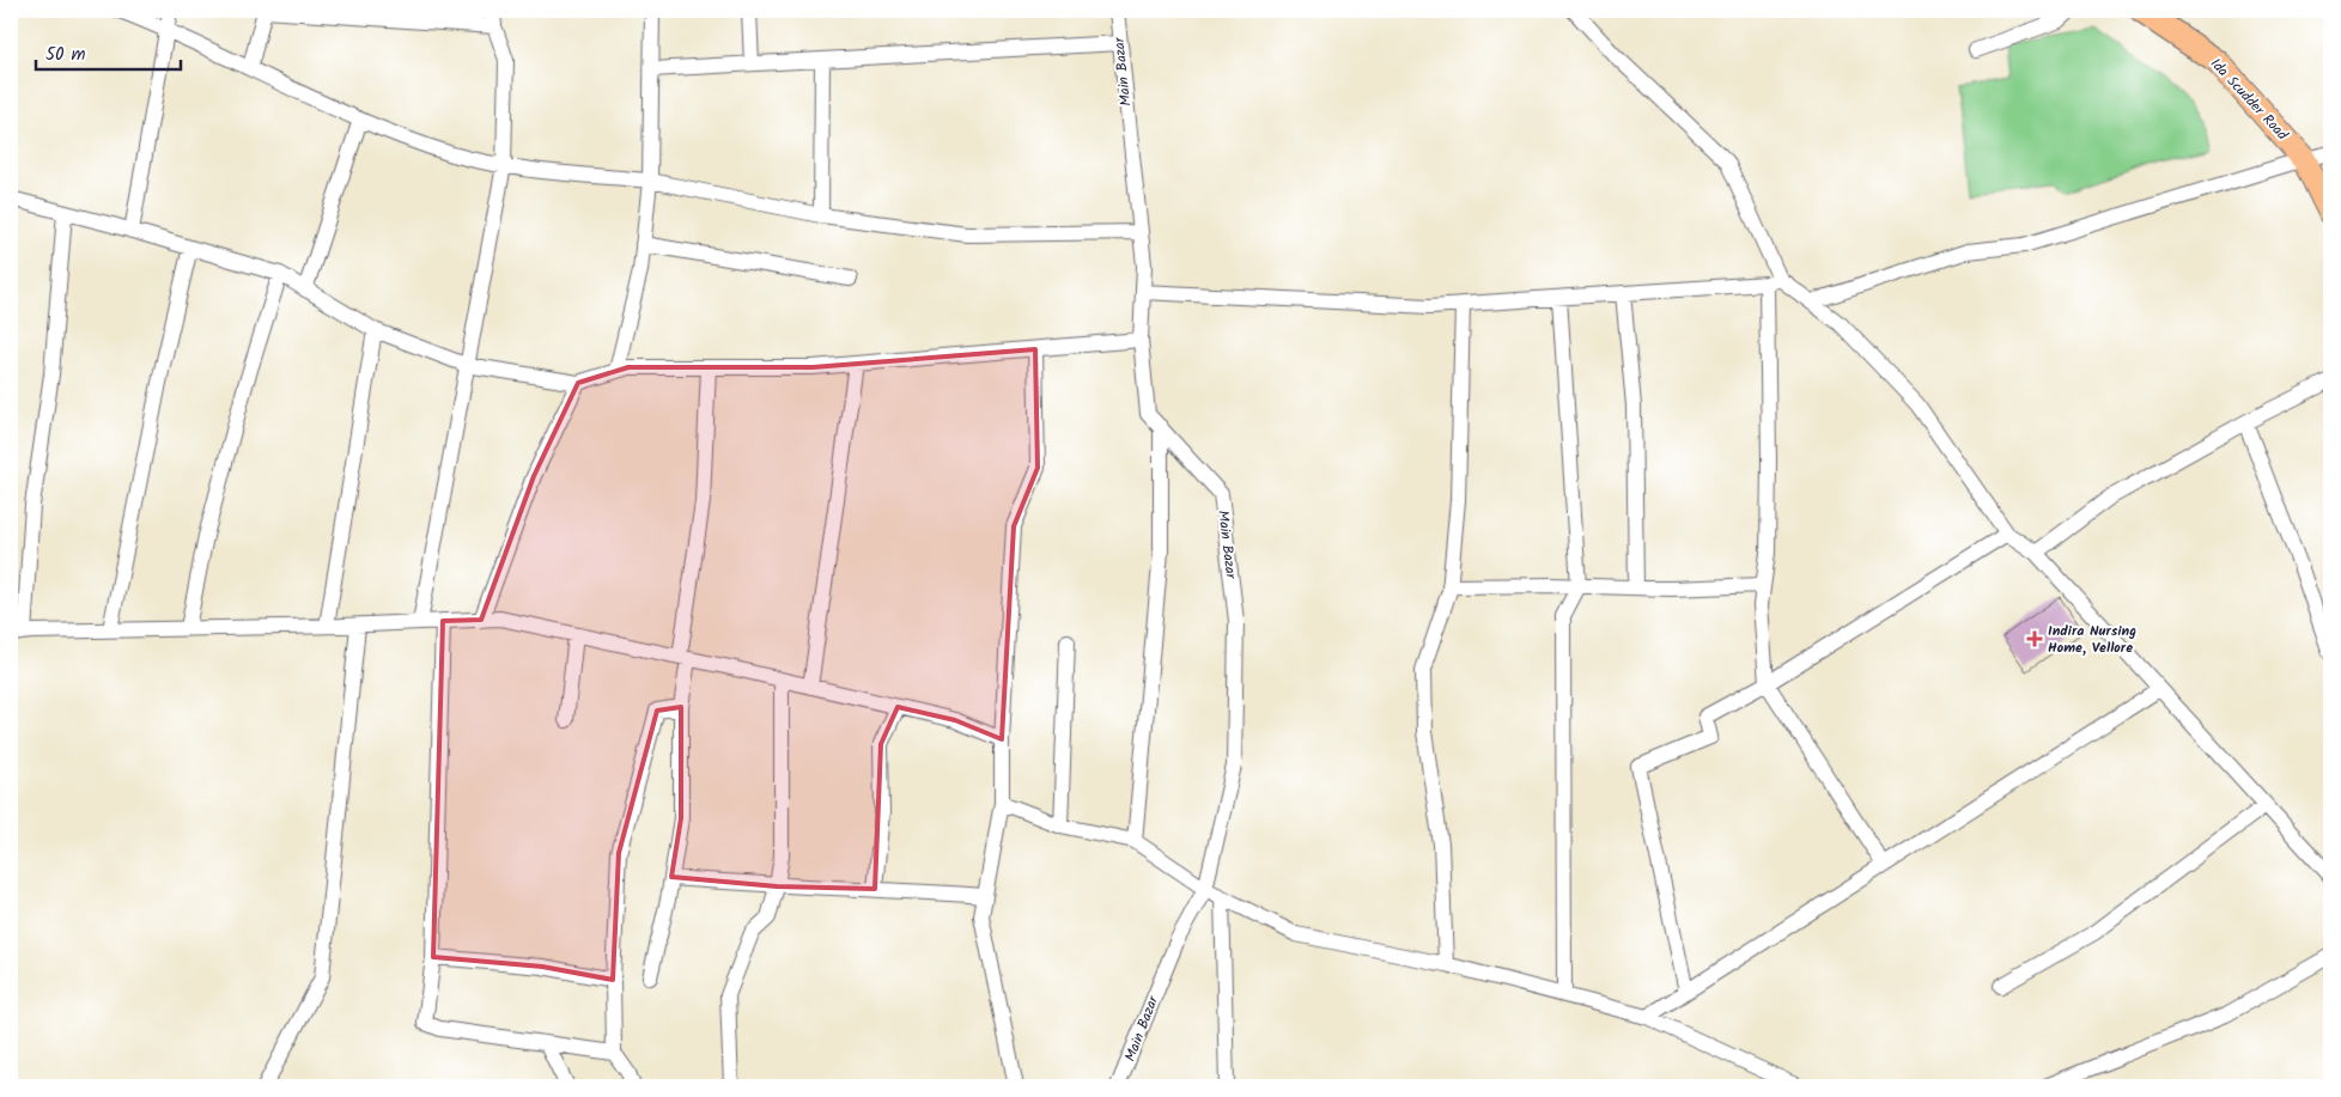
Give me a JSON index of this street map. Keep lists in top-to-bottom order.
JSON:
{
  "streets": {
    "main road": ["Ida Scudder Road"],
    "street": ["Main Bazar"]
  },
  "places": {
    "health": ["Indira Nursing Home, Vellore"]
  },
  "scale_bar": "50 m"
}
